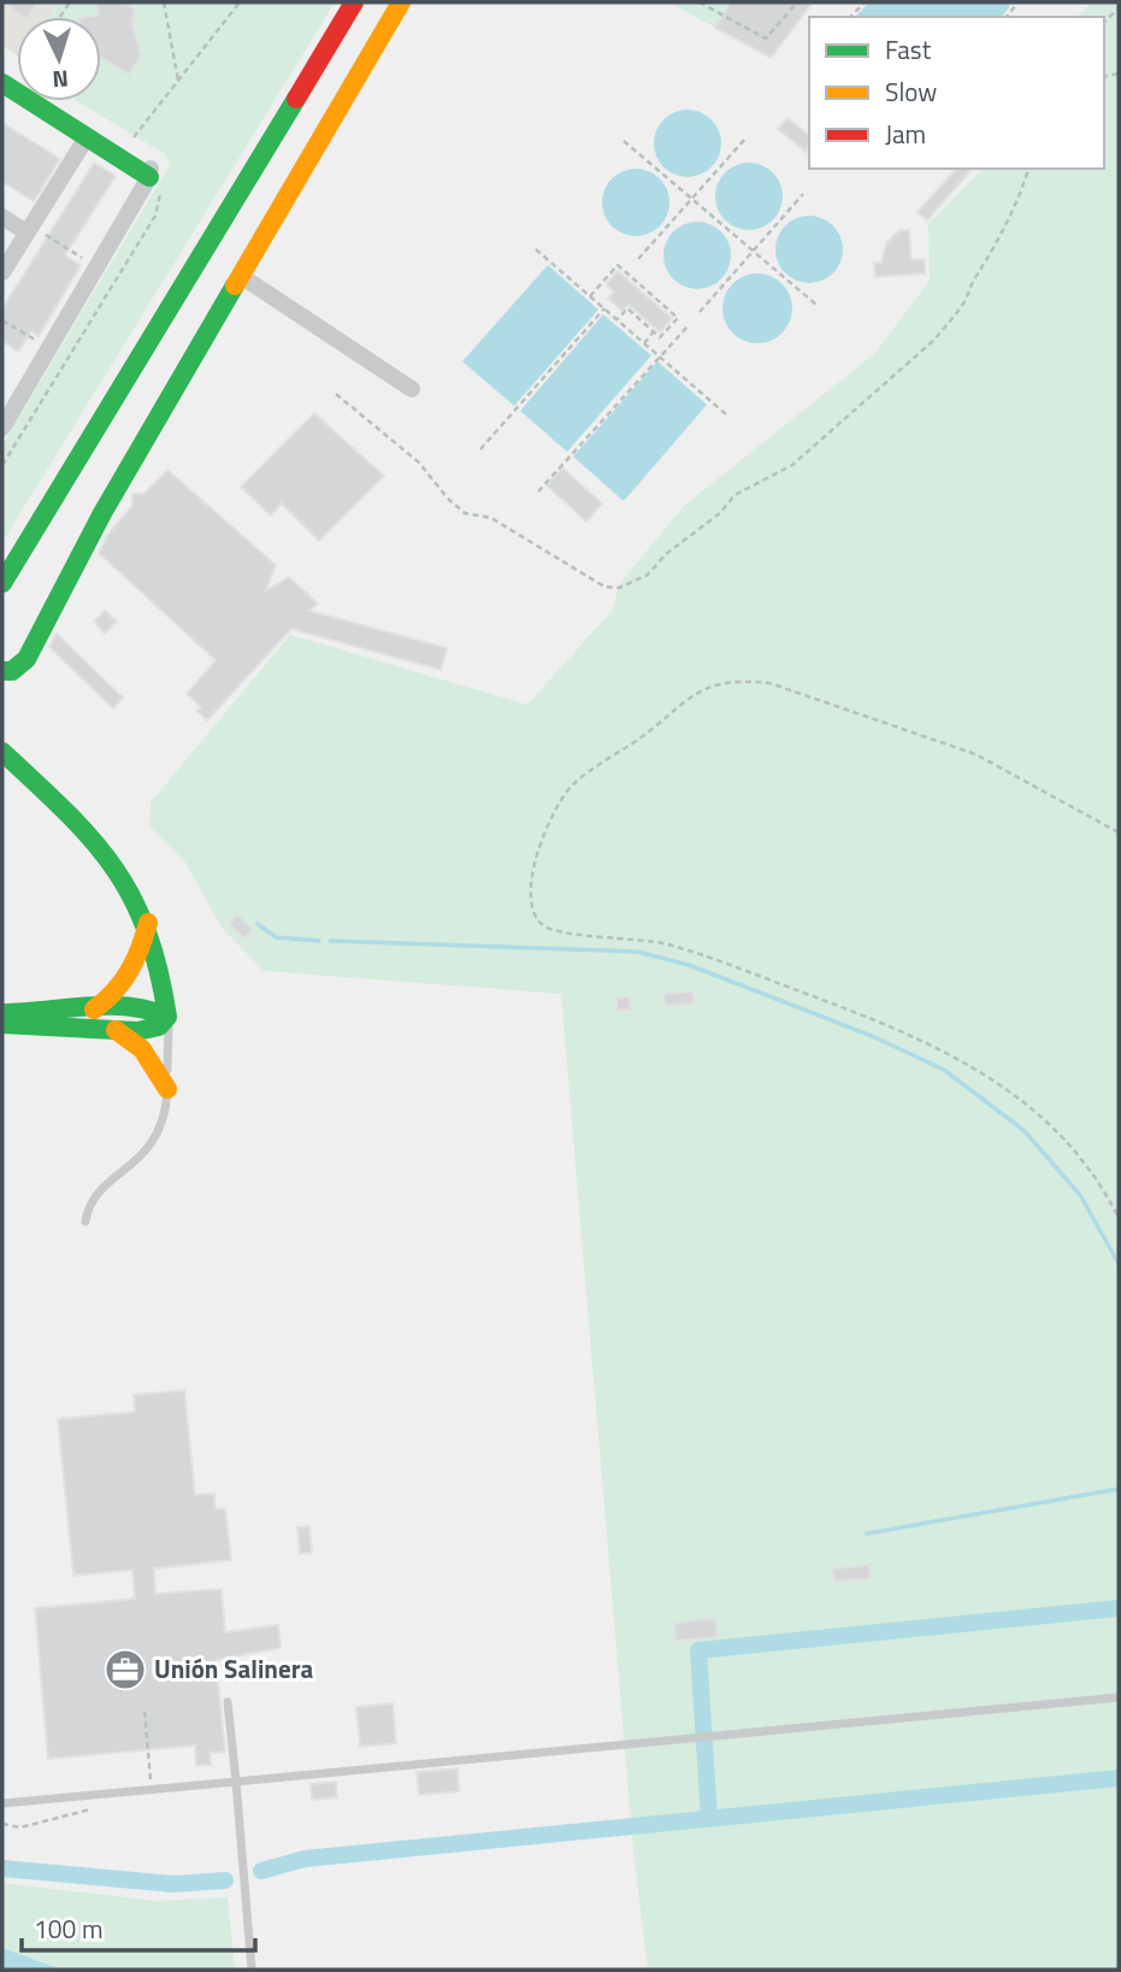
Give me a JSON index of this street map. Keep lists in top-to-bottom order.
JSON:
{
  "places": {
    "office": ["Unión Salinera"]
  },
  "legend": ["Fast", "Slow", "Jam"],
  "scale_bar": "100 m",
  "north": "bottom"
}
